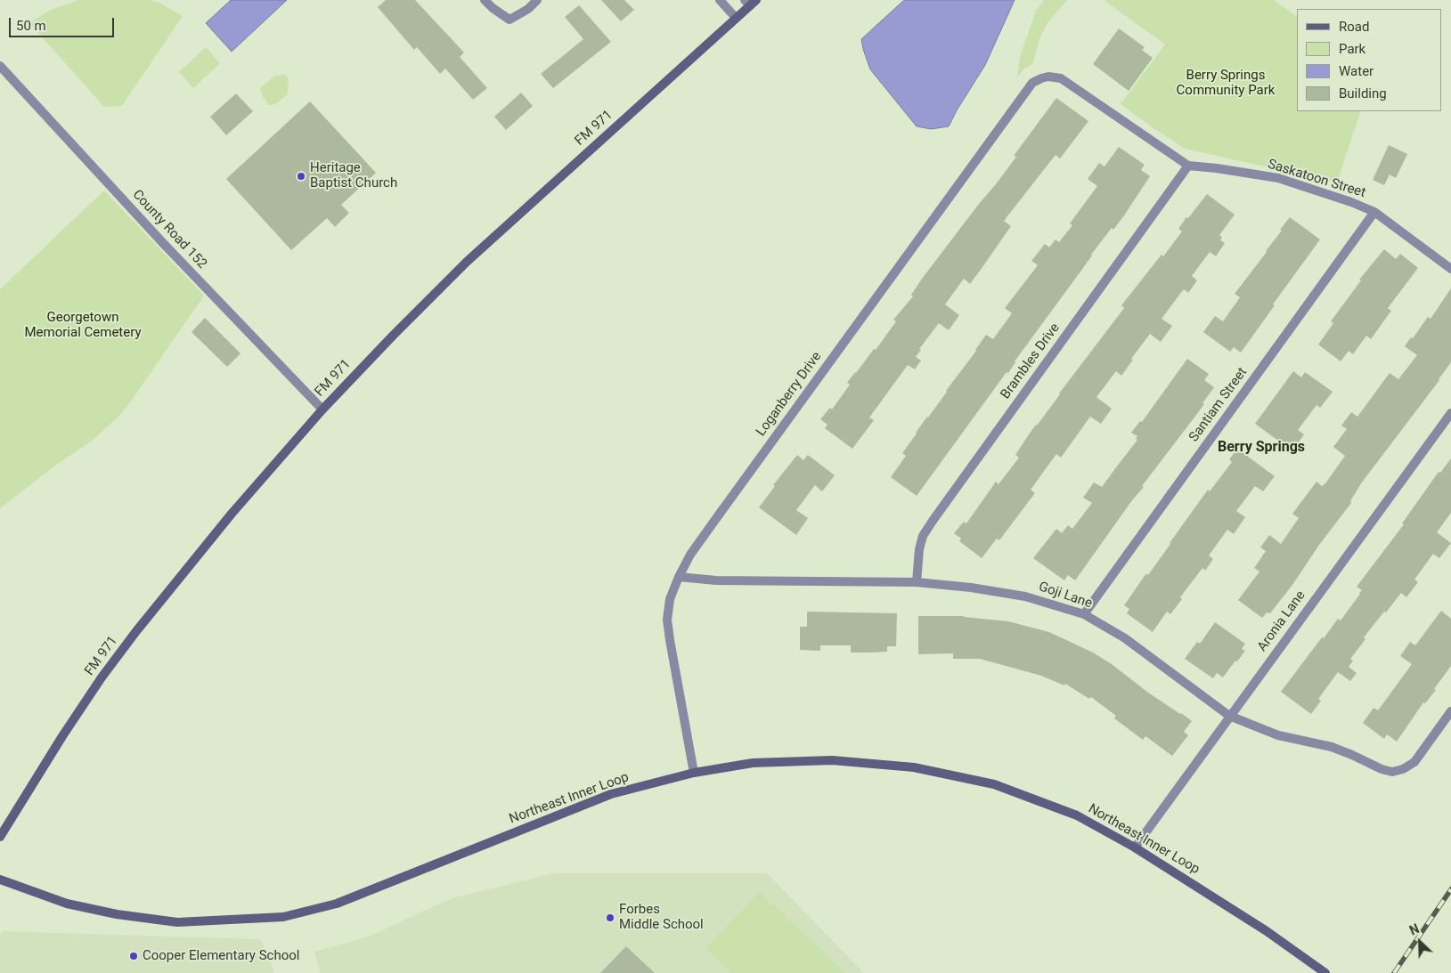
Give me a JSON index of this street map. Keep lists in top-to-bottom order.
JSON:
{
  "streets": {
    "main road": ["FM 971", "Northeast Inner Loop"],
    "street": [
      "Saskatoon Street",
      "County Road 152",
      "Brambles Drive",
      "Loganberry Drive",
      "Santiam Street",
      "Goji Lane",
      "Aronia Lane"
    ]
  },
  "crossings": [
    ["FM 971", "County Road 152"],
    ["Saskatoon Street", "Brambles Drive"],
    ["Saskatoon Street", "Loganberry Drive"],
    ["Saskatoon Street", "Santiam Street"],
    ["Brambles Drive", "Goji Lane"],
    ["Loganberry Drive", "Goji Lane"],
    ["Loganberry Drive", "Northeast Inner Loop"],
    ["Santiam Street", "Goji Lane"],
    ["Goji Lane", "Aronia Lane"],
    ["Aronia Lane", "Northeast Inner Loop"]
  ],
  "districts": ["Berry Springs"],
  "parks": ["Berry Springs Community Park", "Georgetown Memorial Cemetery"],
  "places": ["Heritage Baptist Church", "Forbes Middle School", "Cooper Elementary School"],
  "legend": [
    "Road",
    "Park",
    "Water",
    "Building"
  ],
  "scale_bar": "50 m",
  "north": "top left"
}
